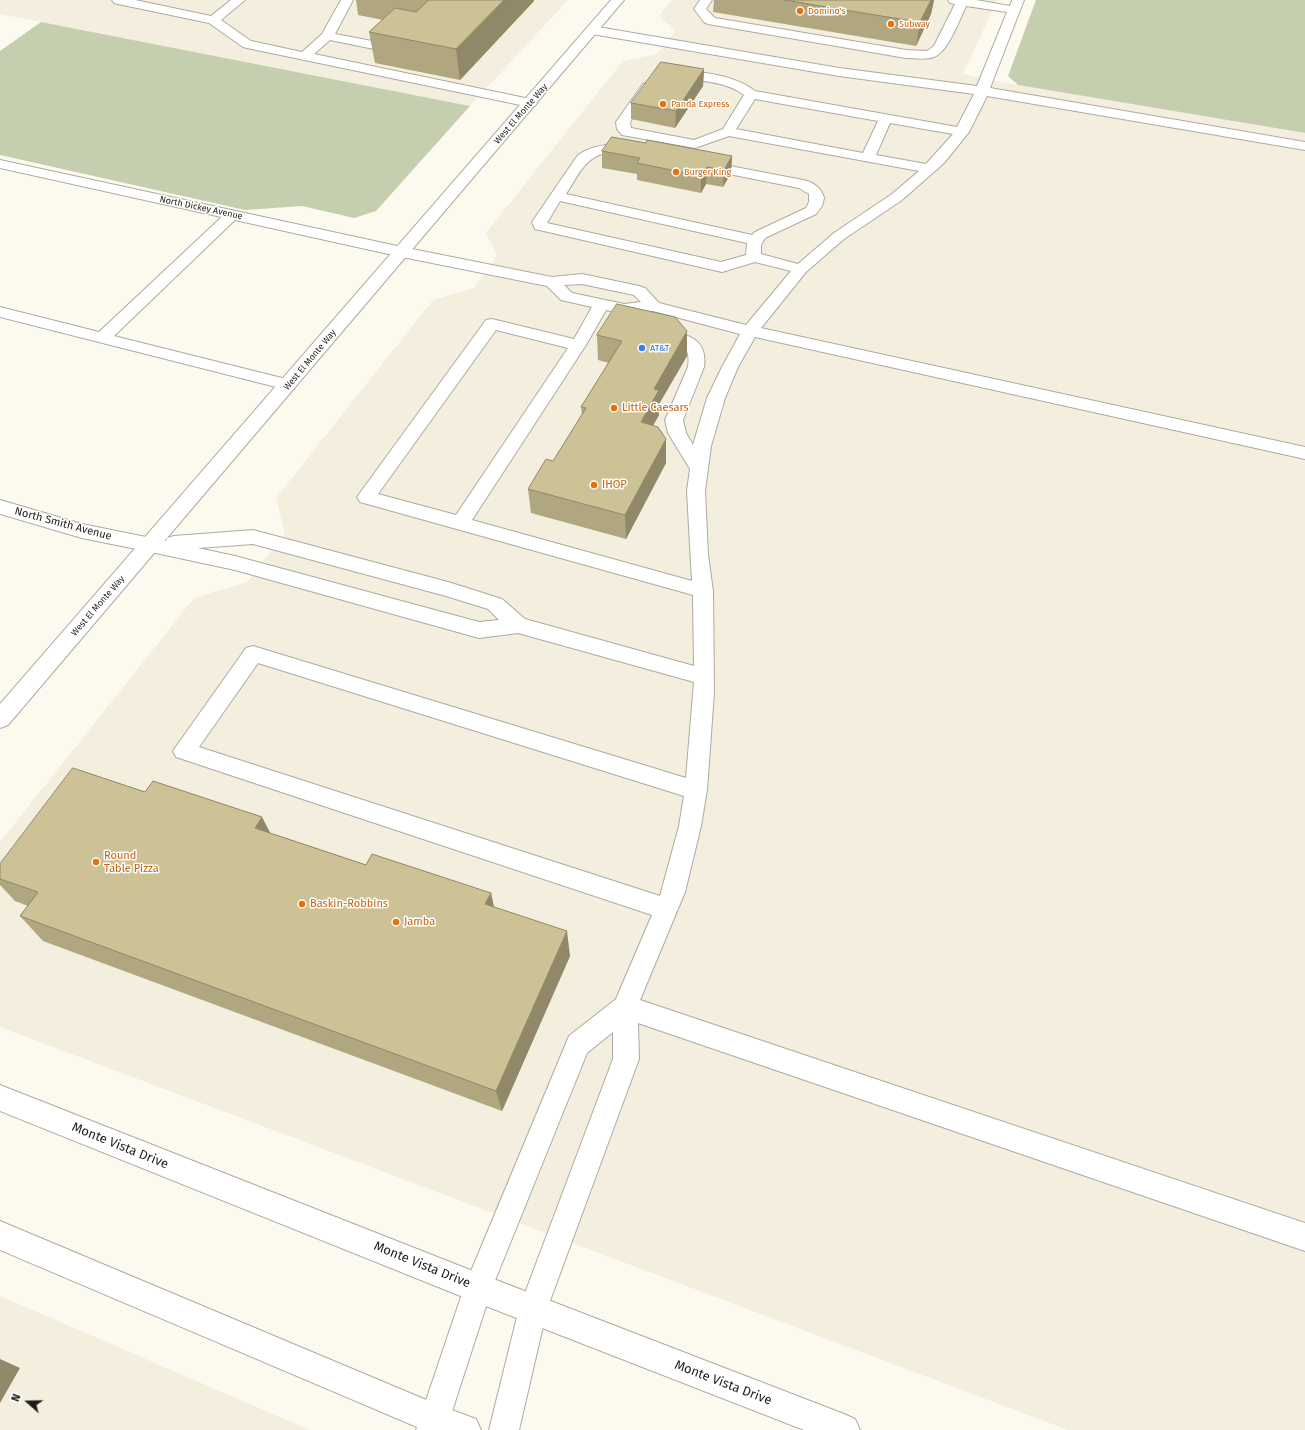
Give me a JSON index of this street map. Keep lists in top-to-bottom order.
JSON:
{
  "streets": {
    "street": [
      "West El Monte Way",
      "North Dickey Avenue",
      "North Smith Avenue",
      "Monte Vista Drive"
    ]
  },
  "crossings": [
    ["West El Monte Way", "North Dickey Avenue"],
    ["West El Monte Way", "North Smith Avenue"]
  ],
  "places": [
    "Domino's",
    "Subway",
    "Panda Express",
    "Burger King",
    "AT&T",
    "Little Caesars",
    "IHOP",
    "Round Table Pizza",
    "Baskin-Robbins",
    "Jamba"
  ],
  "north": "left"
}
